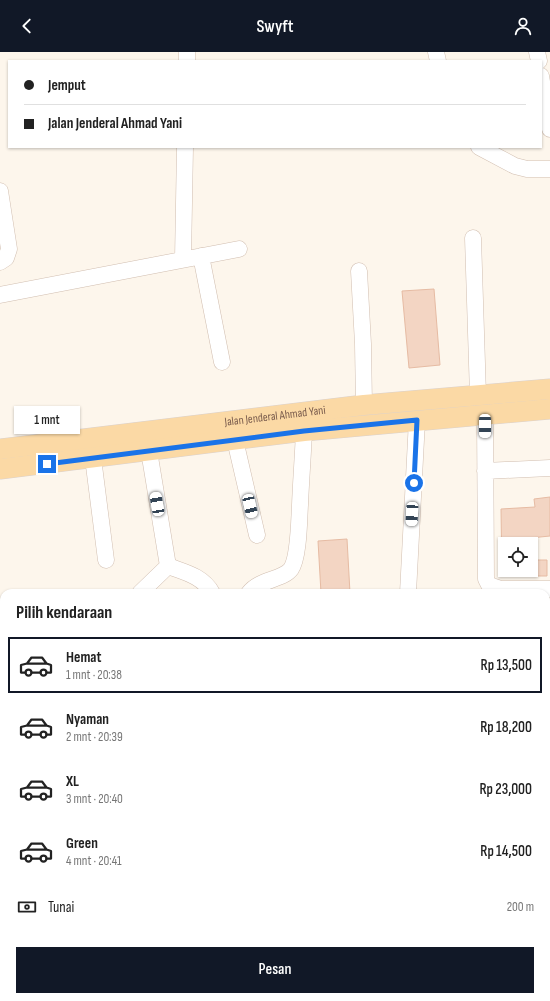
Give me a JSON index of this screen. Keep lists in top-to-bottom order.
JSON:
{
  "streets": {
    "main road": ["Jalan Jenderal Ahmad Yani"]
  },
  "page": {
    "header": "Swyft",
    "banner": ["Jemput", "Jalan Jenderal Ahmad Yani"],
    "bubble": "1 mnt",
    "heading": "Pilih kendaraan",
    "list": [
      {
        "name": "Hemat",
        "note": "1 mnt · 20:38",
        "value": "Rp 13,500"
      },
      {
        "name": "Nyaman",
        "note": "2 mnt · 20:39",
        "value": "Rp 18,200"
      },
      {
        "name": "XL",
        "note": "3 mnt · 20:40",
        "value": "Rp 23,000"
      },
      {
        "name": "Green",
        "note": "4 mnt · 20:41",
        "value": "Rp 14,500"
      }
    ],
    "pay": ["Tunai", "200 m"],
    "buttons": "Pesan"
  }
}
